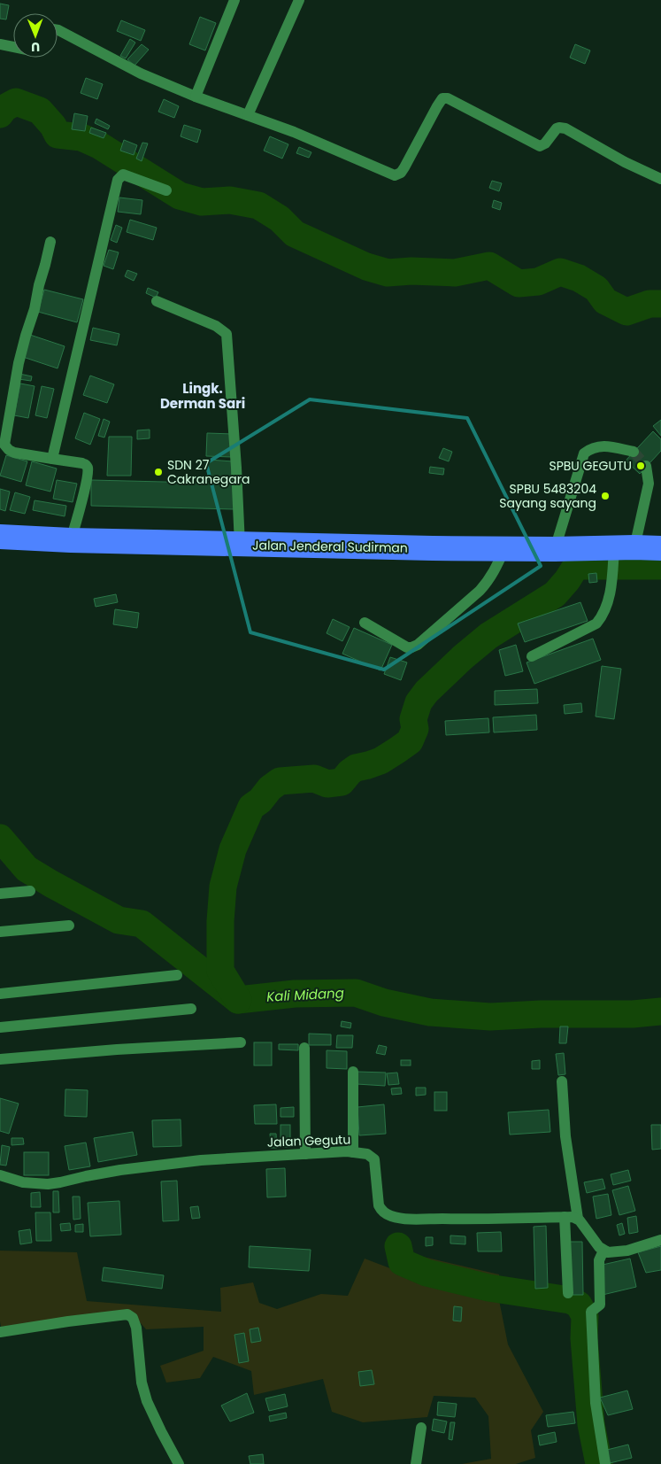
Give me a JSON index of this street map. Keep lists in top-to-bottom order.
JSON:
{
  "streets": {
    "highway": ["Jalan Jenderal Sudirman"],
    "street": ["Jalan Gegutu"]
  },
  "districts": ["Lingk. Derman Sari"],
  "water": ["Kali Midang"],
  "places": ["SPBU GEGUTU", "SDN 27 Cakranegara", "SPBU 5483204 Sayang sayang"],
  "north": "bottom"
}
